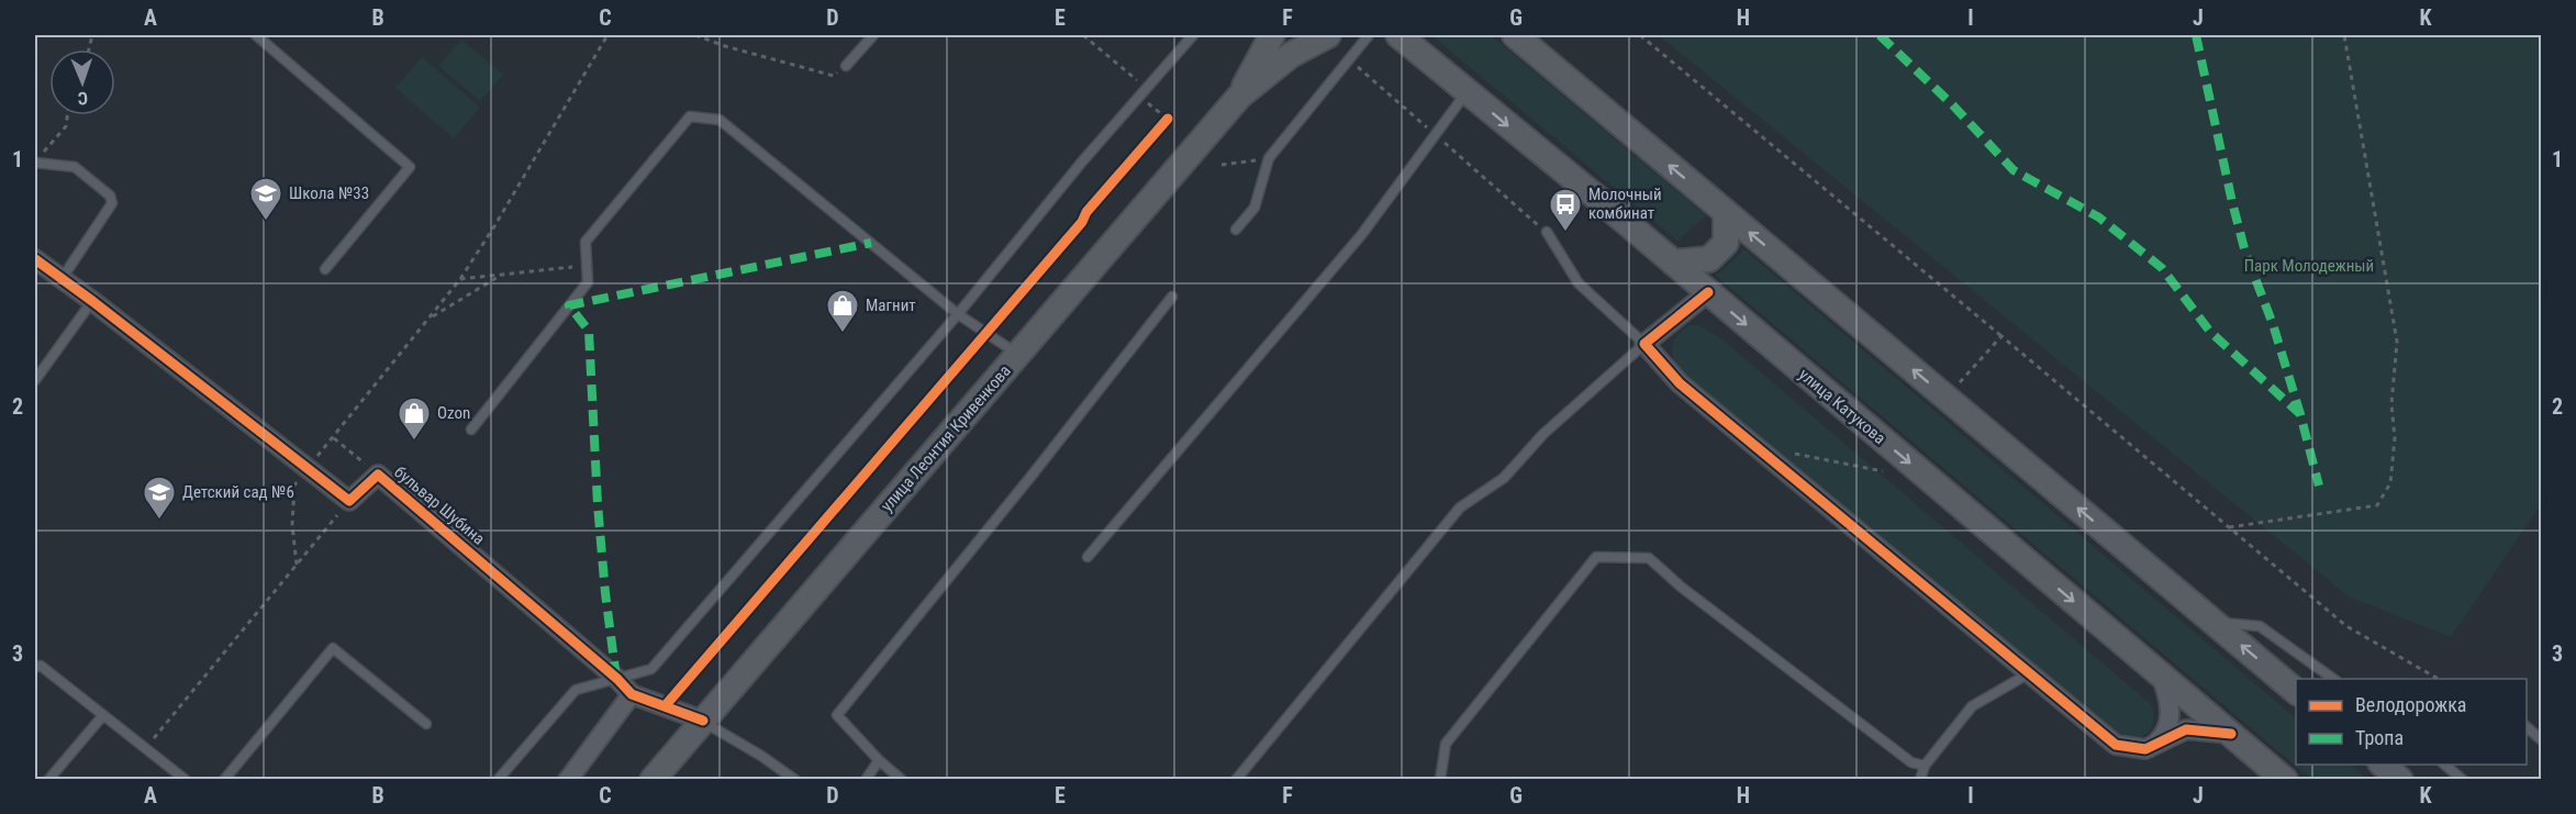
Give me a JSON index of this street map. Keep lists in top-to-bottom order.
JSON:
{
  "streets": {
    "main road": ["улица Катукова", "улица Леонтия Кривенкова"],
    "street": ["бульвар Шубина"]
  },
  "crossings": [
    ["улица Леонтия Кривенкова", "бульвар Шубина"]
  ],
  "parks": ["Парк Молодежный"],
  "places": {
    "school or university": ["Школа №33", "Детский сад №6"],
    "bus stop": ["Молочный комбинат"],
    "shop": ["Магнит", "Ozon"]
  },
  "legend": ["Велодорожка", "Тропа"],
  "north": "bottom",
  "grid": {
    "columns": [
      "A",
      "B",
      "C",
      "D",
      "E",
      "F",
      "G",
      "H",
      "I",
      "J",
      "K"
    ],
    "rows": ["1", "2", "3"]
  }
}
